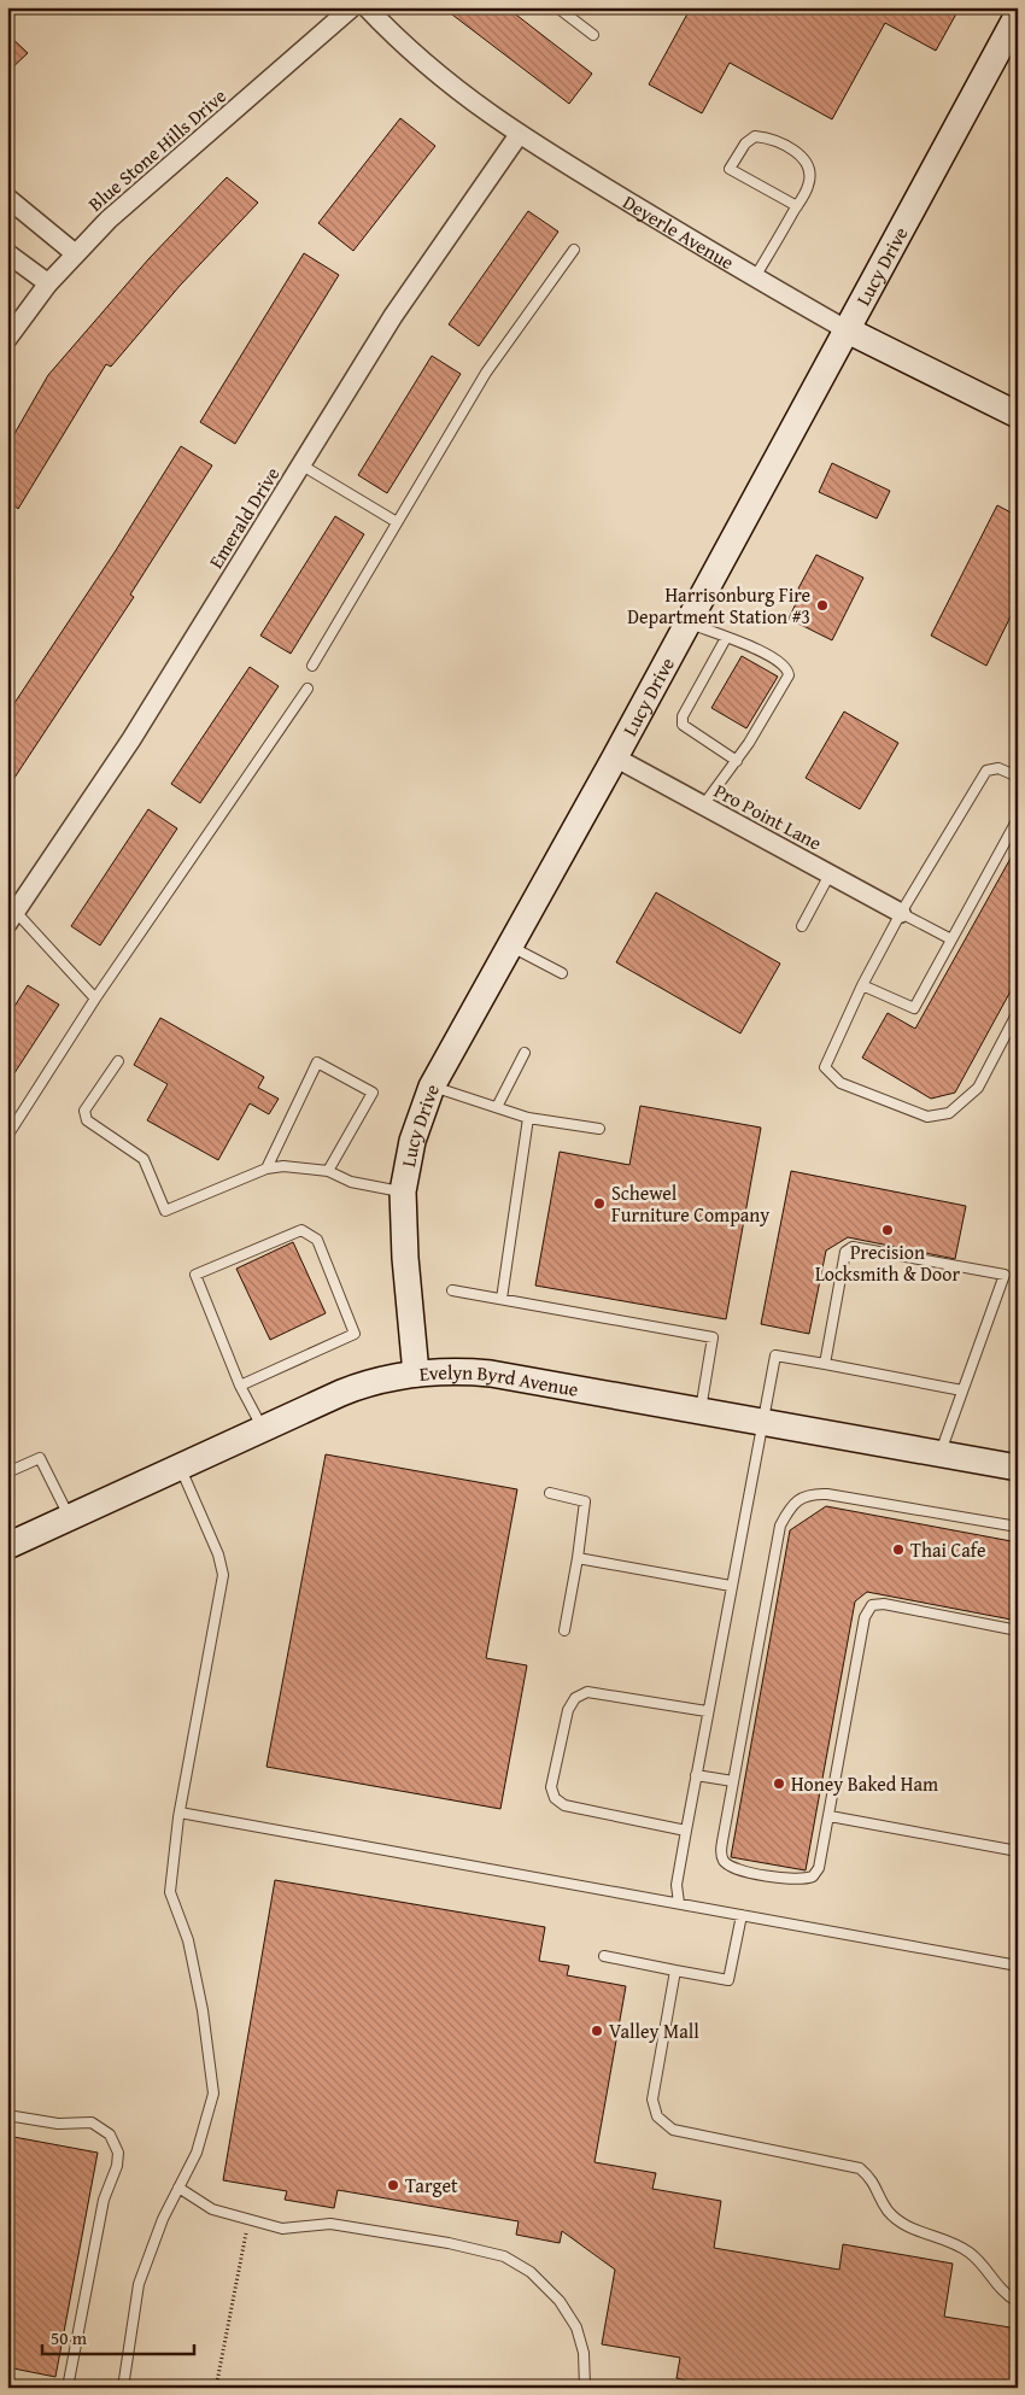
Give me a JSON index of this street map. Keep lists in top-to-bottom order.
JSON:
{
  "streets": {
    "street": [
      "Blue Stone Hills Drive",
      "Deyerle Avenue",
      "Lucy Drive",
      "Emerald Drive",
      "Pro Point Lane",
      "Evelyn Byrd Avenue"
    ]
  },
  "crossings": [
    ["Deyerle Avenue", "Lucy Drive"],
    ["Deyerle Avenue", "Emerald Drive"],
    ["Lucy Drive", "Pro Point Lane"],
    ["Lucy Drive", "Evelyn Byrd Avenue"]
  ],
  "places": [
    "Harrisonburg Fire Department Station #3",
    "Schewel Furniture Company",
    "Precision Locksmith & Door",
    "Thai Cafe",
    "Honey Baked Ham",
    "Valley Mall",
    "Target"
  ],
  "scale_bar": "50 m"
}
